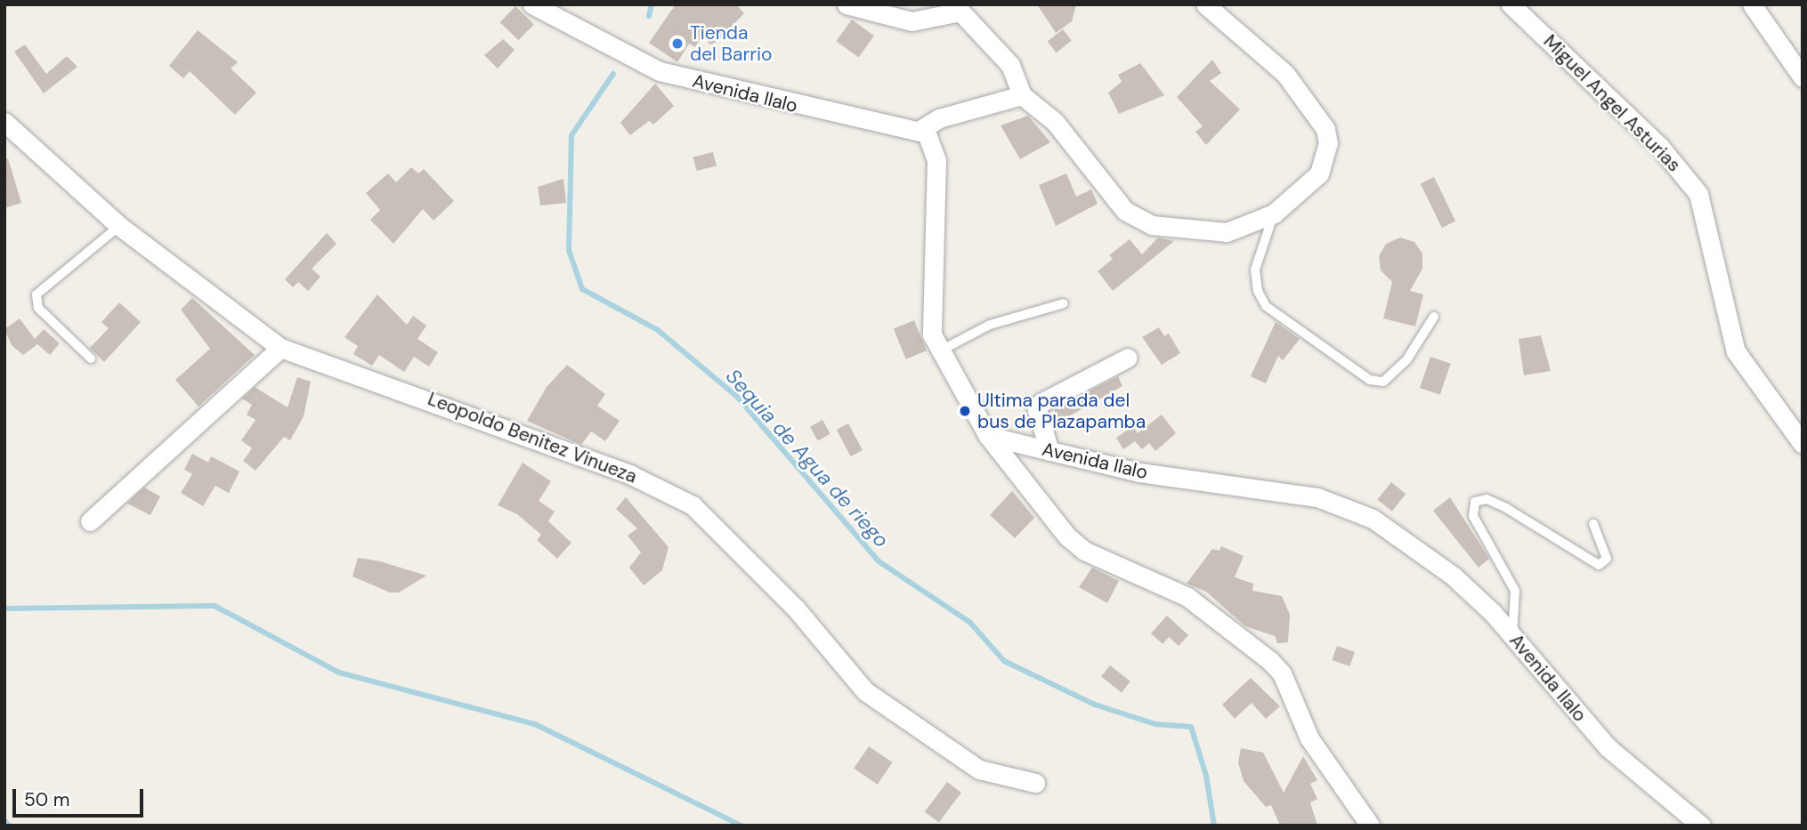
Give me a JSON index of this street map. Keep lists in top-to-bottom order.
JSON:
{
  "streets": {
    "street": ["Avenida Ilalo", "Miguel Angel Asturias", "Leopoldo Benitez Vinueza"]
  },
  "water": ["Sequia de Agua de riego"],
  "places": ["Tienda del Barrio", "Ultima parada del bus de Plazapamba"],
  "scale_bar": "50 m"
}
